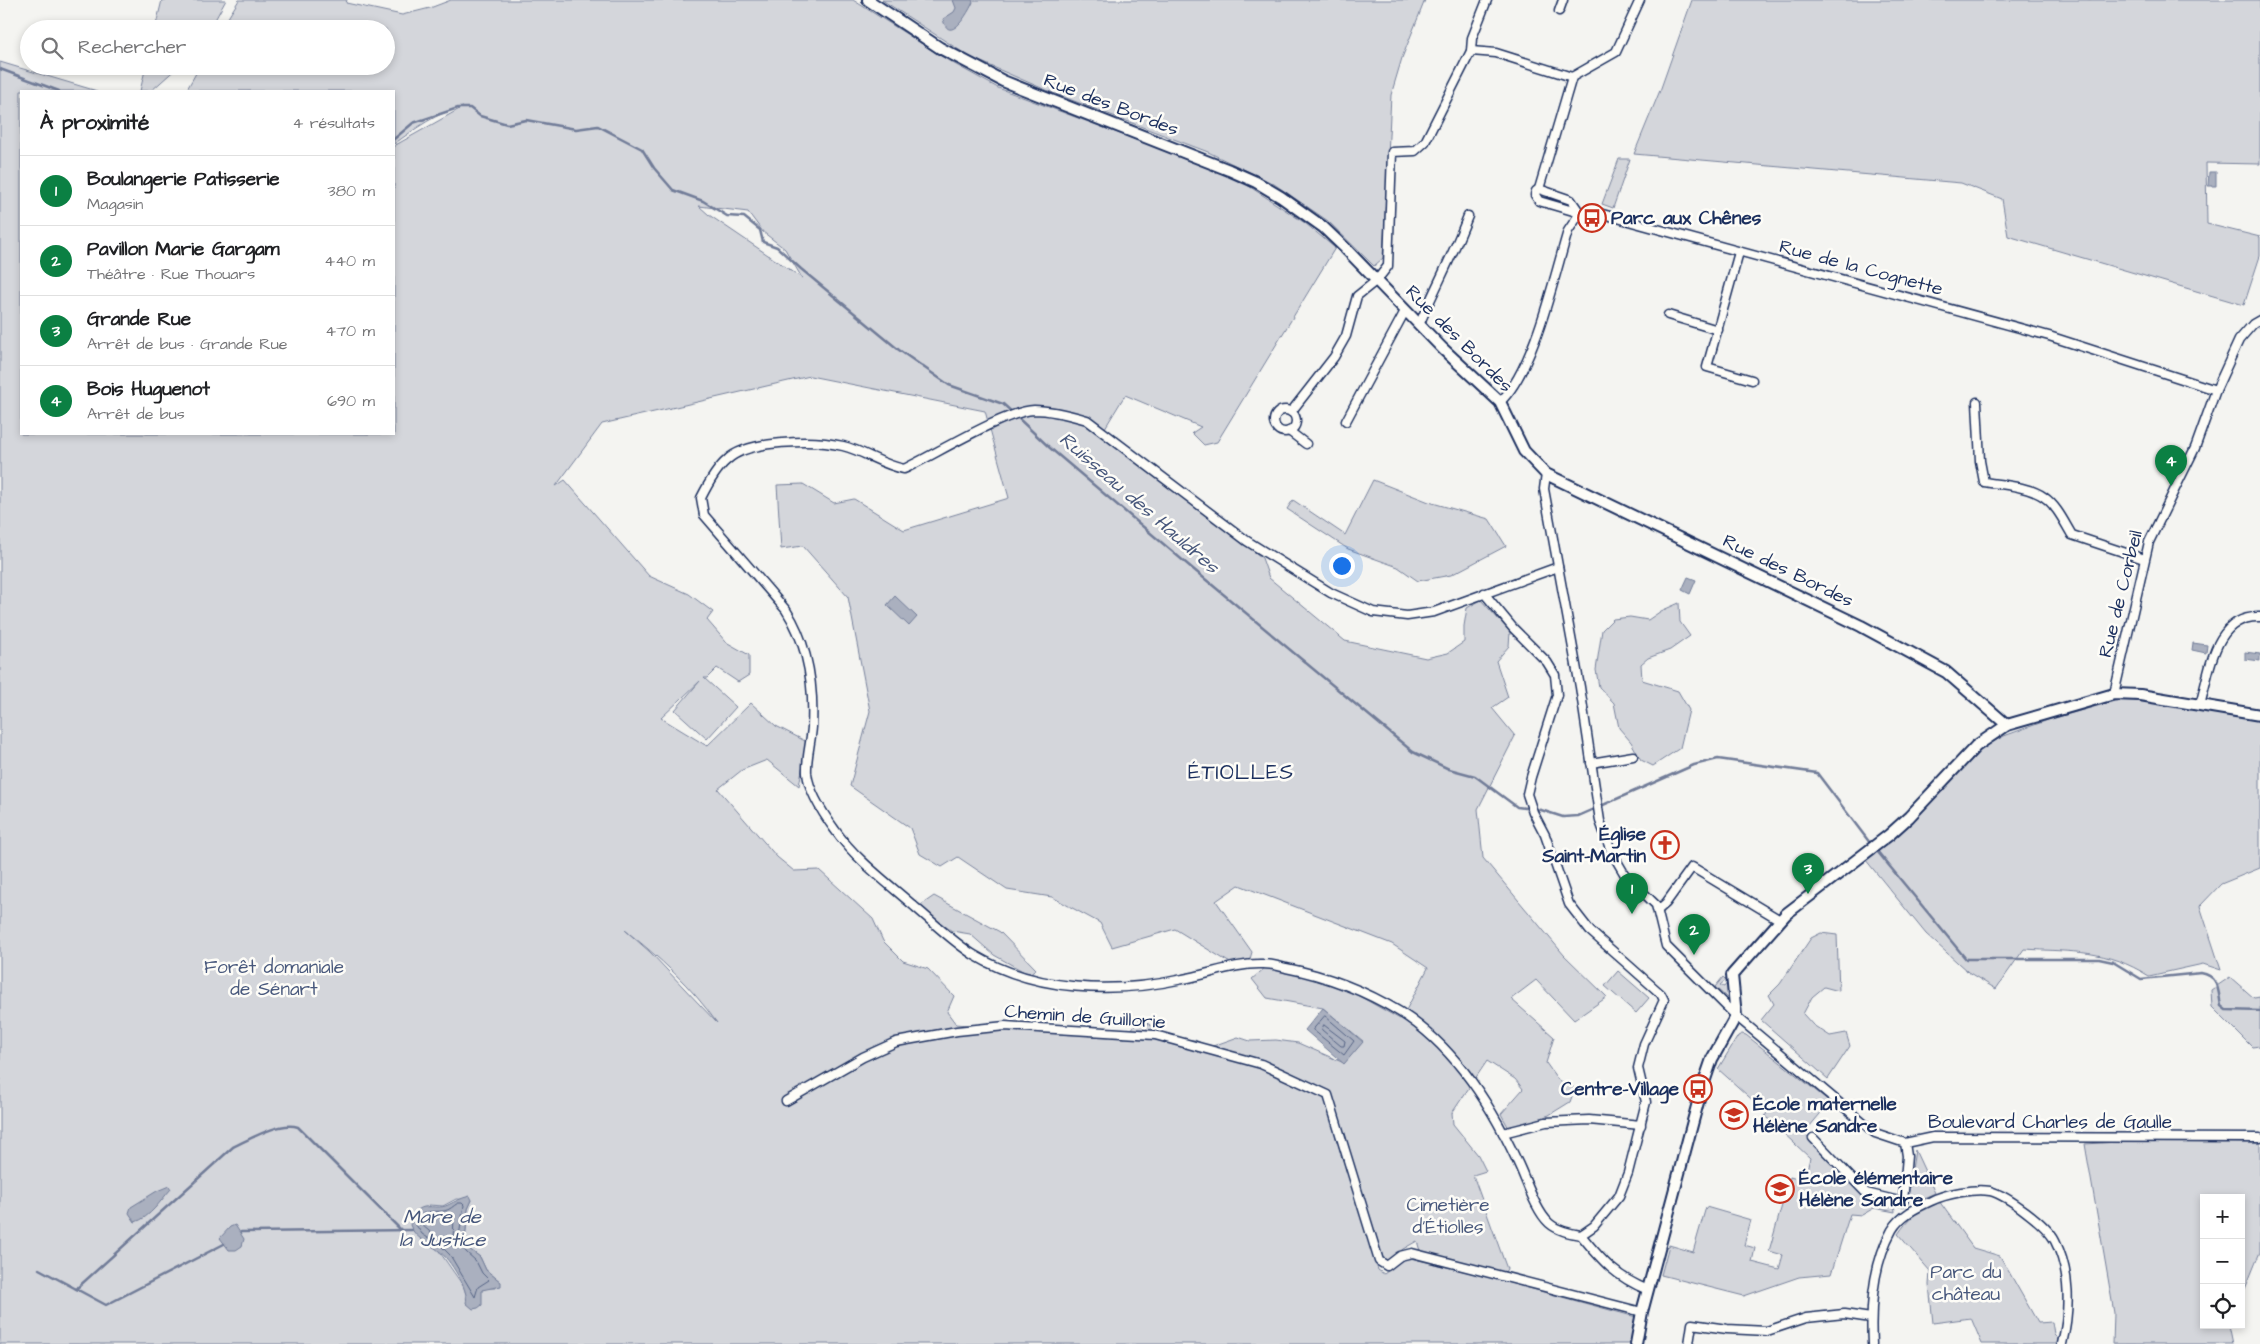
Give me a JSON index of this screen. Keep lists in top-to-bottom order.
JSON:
{
  "streets": {
    "street": [
      "Rue des Bordes",
      "Rue de la Cognette",
      "Rue de Corbeil",
      "Chemin de Guillorie",
      "Boulevard Charles de Gaulle"
    ]
  },
  "crossings": [
    ["Rue de la Cognette", "Rue de Corbeil"]
  ],
  "districts": ["ÉTIOLLES"],
  "water": ["Ruisseau des Hauldres", "Mare de la Justice"],
  "parks": ["Forêt domaniale de Sénart", "Cimetière d'Étiolles", "Parc du château"],
  "places": {
    "bus stop": ["Parc aux Chênes", "Centre-Village"],
    "church": ["Église Saint-Martin"],
    "school or university": ["École maternelle Hélène Sandre", "École élémentaire Hélène Sandre"]
  },
  "page": {
    "search": "Rechercher",
    "heading": ["À proximité", "4 résultats"],
    "list": [
      {
        "mark": "1",
        "name": "Boulangerie Patisserie",
        "note": "Magasin",
        "value": "380 m"
      },
      {
        "mark": "2",
        "name": "Pavillon Marie Gargam",
        "note": "Théâtre · Rue Thouars",
        "value": "440 m"
      },
      {
        "mark": "3",
        "name": "Grande Rue",
        "note": "Arrêt de bus · Grande Rue",
        "value": "470 m"
      },
      {
        "mark": "4",
        "name": "Bois Huguenot",
        "note": "Arrêt de bus",
        "value": "690 m"
      }
    ],
    "pins": [
      "4",
      "3",
      "1",
      "2"
    ],
    "map_buttons": ["+", "−"]
  }
}
